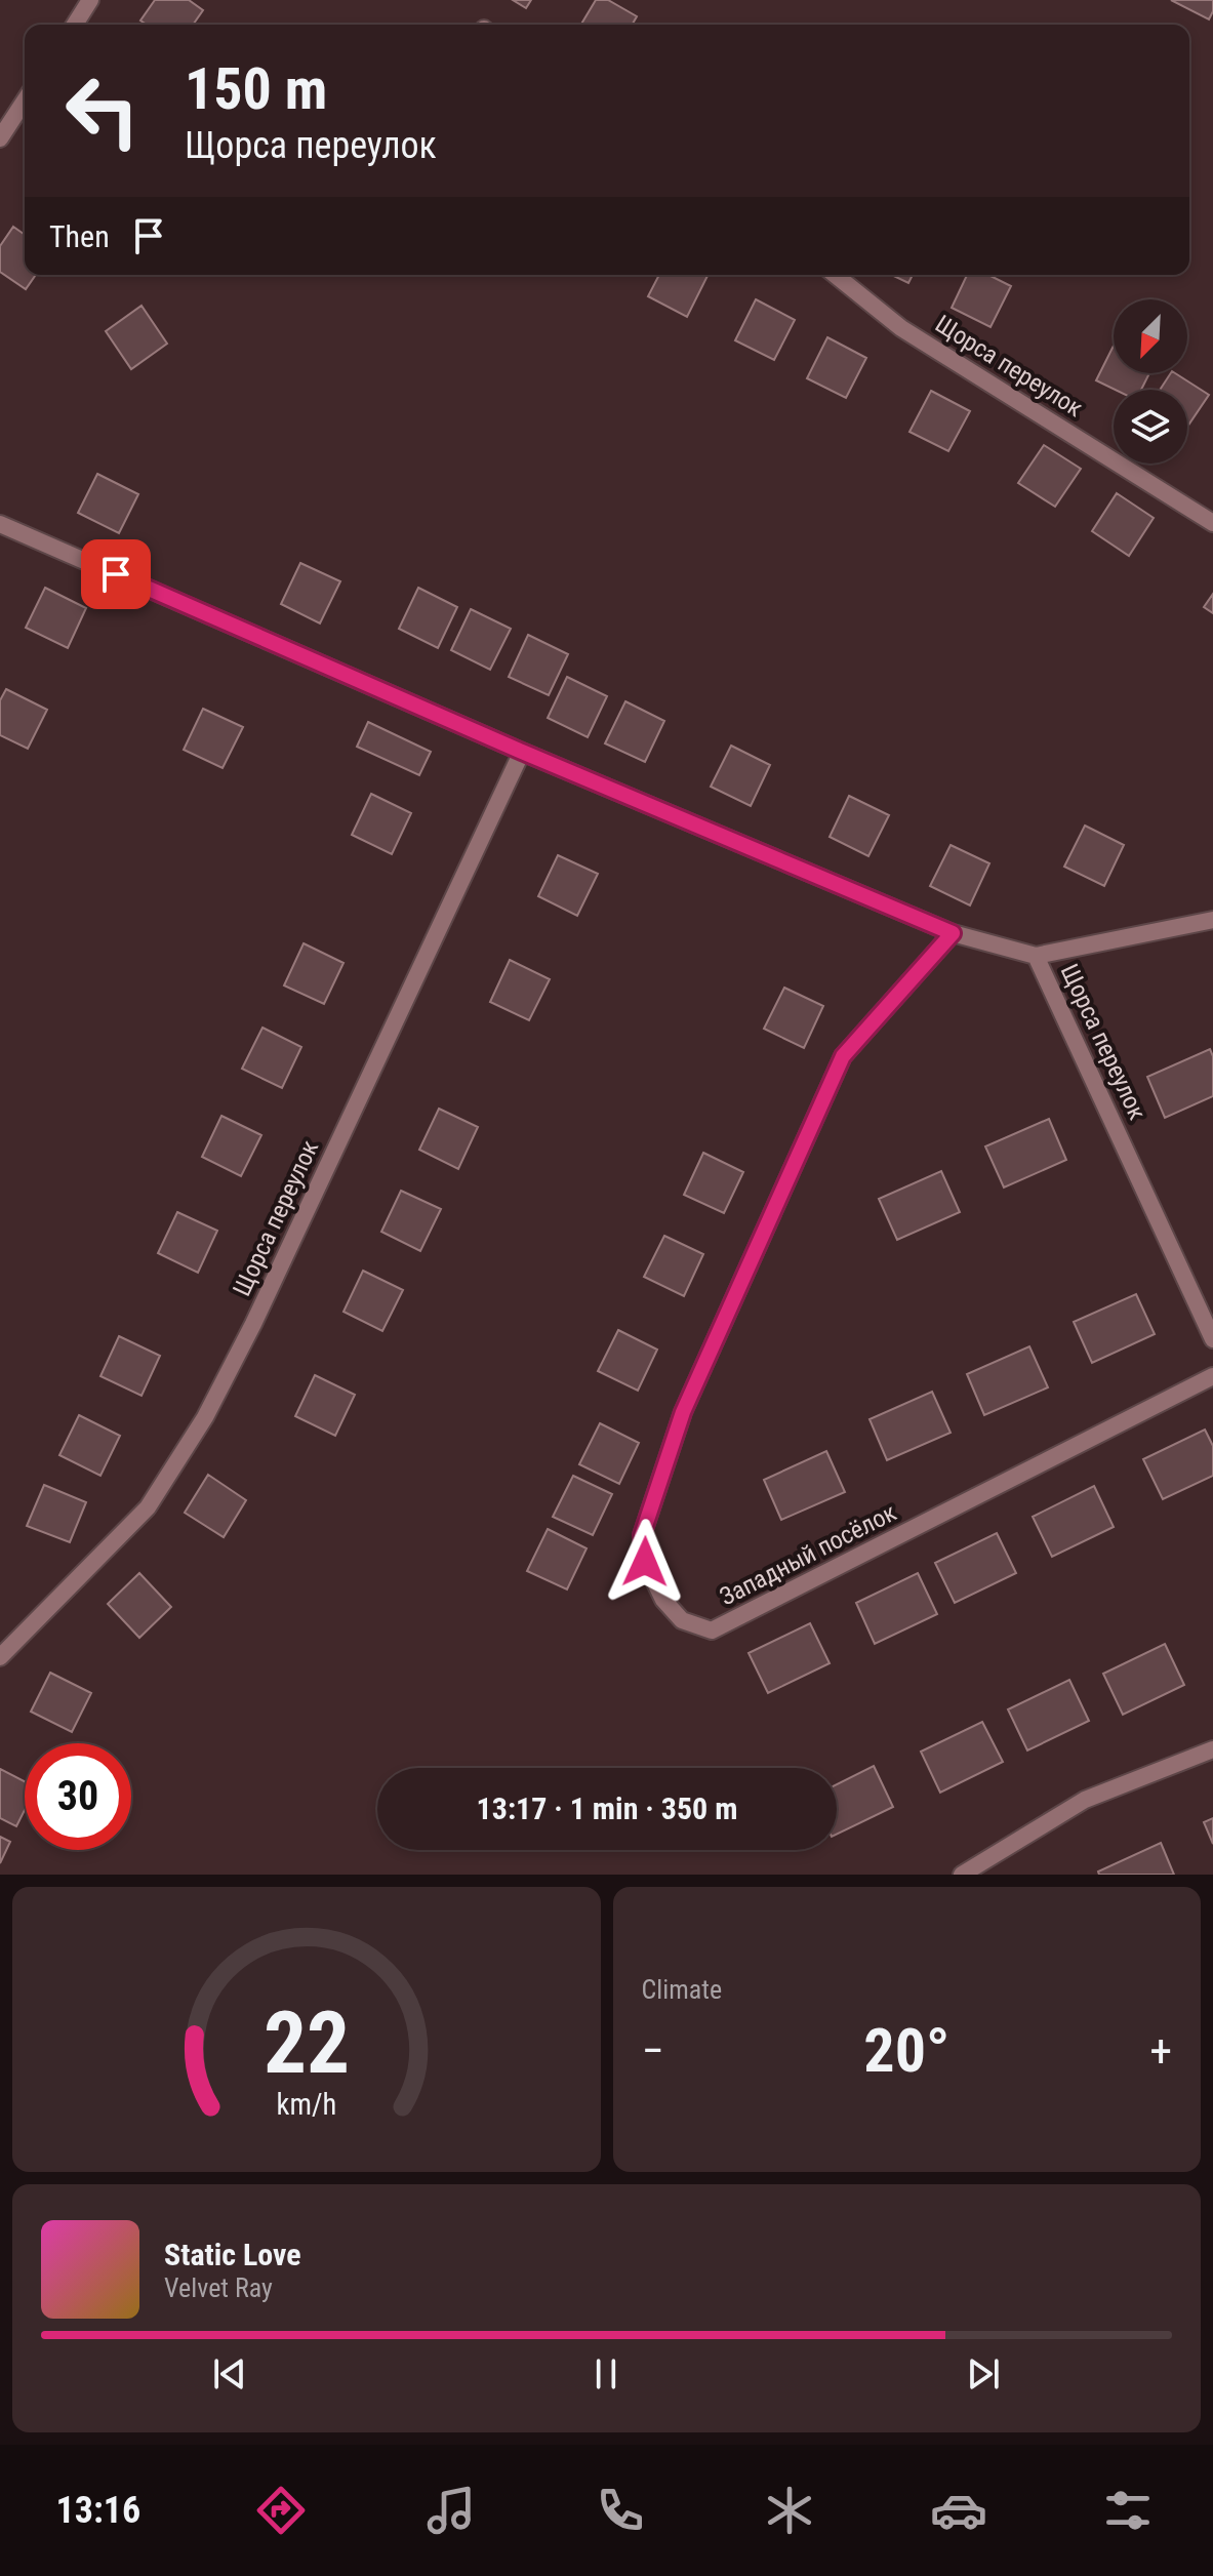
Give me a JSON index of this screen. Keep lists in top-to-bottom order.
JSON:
{
  "streets": {
    "street": ["Щорса переулок", "Западный посёлок"]
  },
  "crossings": [
    ["Щорса переулок", "Западный посёлок"]
  ],
  "north": "bottom left",
  "page": {
    "turn": ["150 m", "Щорса переулок"],
    "then": "Then",
    "limit": "30",
    "trip": "13:17 · 1 min · 350 m",
    "tile": "Climate",
    "heat": ["−", "20°", "+"],
    "song": ["Static Love", "Velvet Ray"],
    "tabs": "13:16",
    "gauge": ["22", "km/h"]
  }
}
